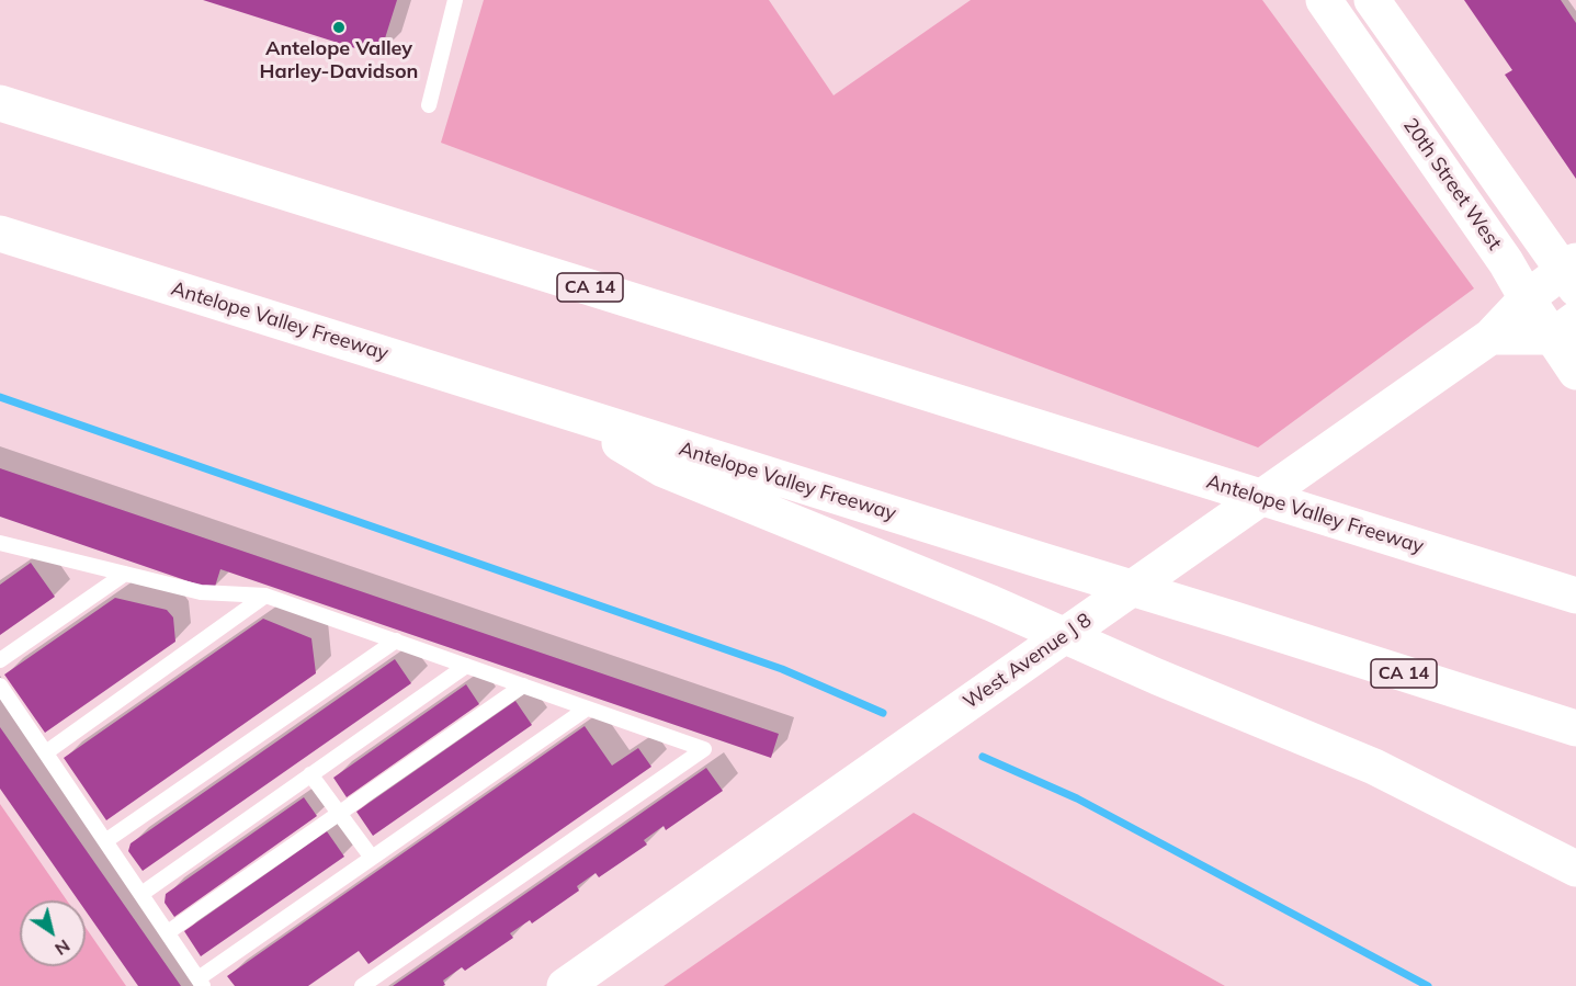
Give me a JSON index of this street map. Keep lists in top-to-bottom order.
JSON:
{
  "streets": {
    "main road": [
      "20th Street West",
      "CA 14",
      "Antelope Valley Freeway",
      "West Avenue J 8"
    ]
  },
  "crossings": [
    ["20th Street West", "West Avenue J 8"]
  ],
  "places": ["Antelope Valley Harley-Davidson"],
  "north": "bottom right"
}
